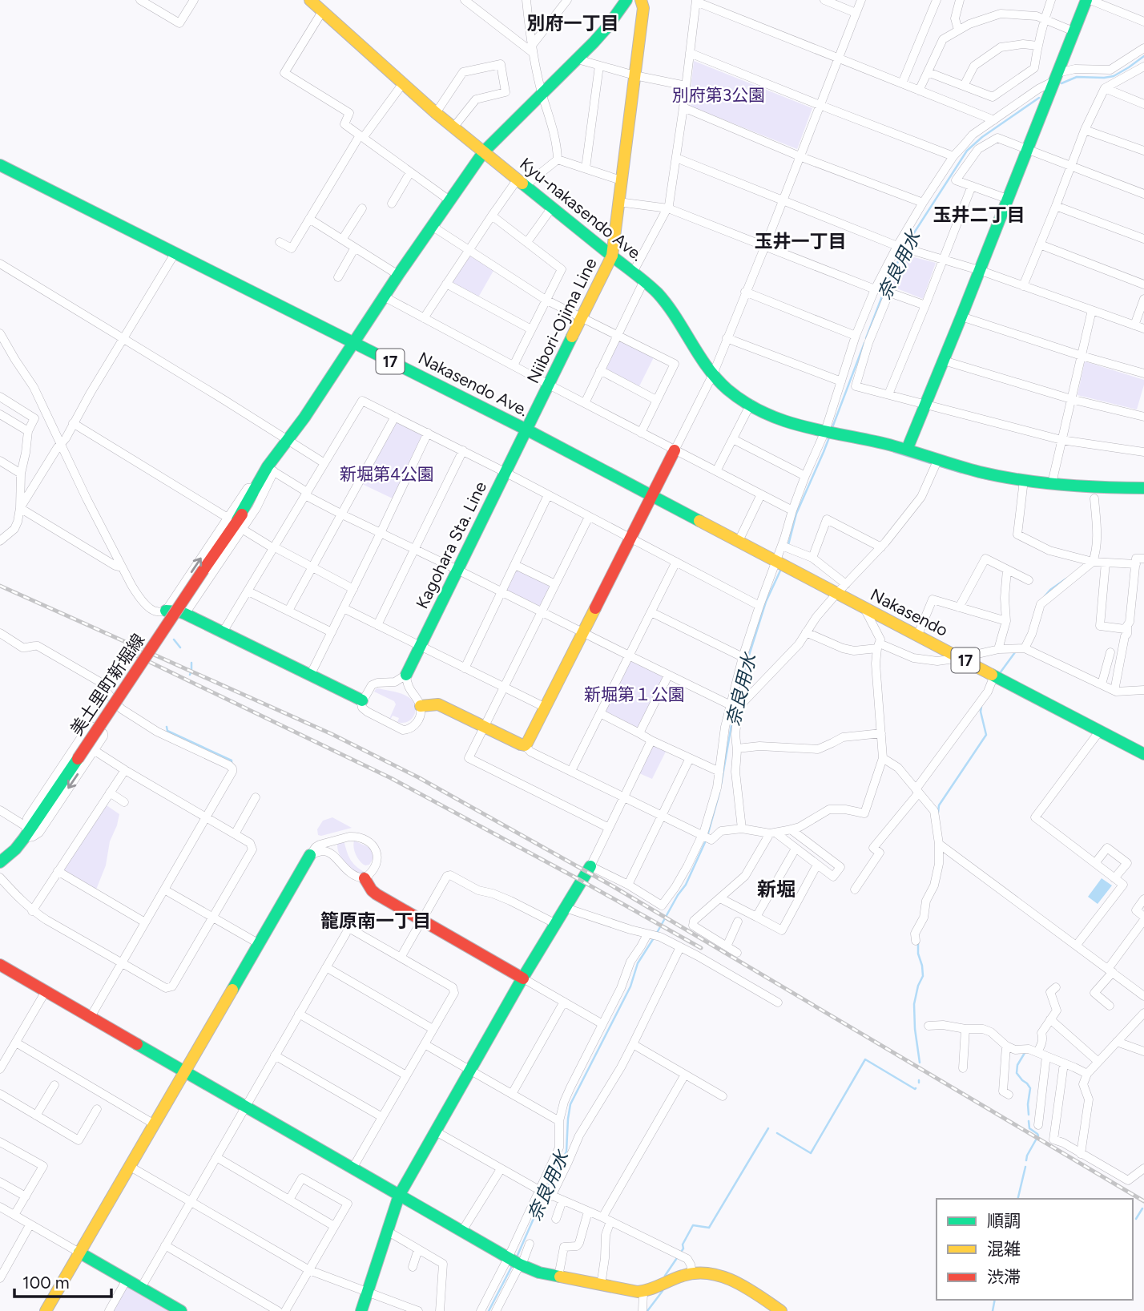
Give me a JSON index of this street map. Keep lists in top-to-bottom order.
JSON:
{
  "streets": {
    "main road": [
      "Kyu-nakasendo Ave.",
      "Niibori-Ojima Line",
      "17",
      "Nakasendo Ave.",
      "Kagohara Sta. Line",
      "Nakasendo",
      "美土里町新堀線"
    ]
  },
  "crossings": [
    ["Kyu-nakasendo Ave.", "Niibori-Ojima Line"],
    ["Kyu-nakasendo Ave.", "美土里町新堀線"],
    ["Niibori-Ojima Line", "Nakasendo Ave."],
    ["Niibori-Ojima Line", "Kagohara Sta. Line"],
    ["Nakasendo Ave.", "Kagohara Sta. Line"],
    ["Nakasendo Ave.", "Nakasendo"],
    ["Nakasendo Ave.", "美土里町新堀線"]
  ],
  "districts": [
    "別府一丁目",
    "玉井二丁目",
    "玉井一丁目",
    "新堀",
    "籠原南一丁目"
  ],
  "water": ["奈良用水"],
  "parks": ["別府第3公園", "新堀第4公園", "新堀第１公園"],
  "legend": ["順調", "混雑", "渋滞"],
  "scale_bar": "100 m"
}
